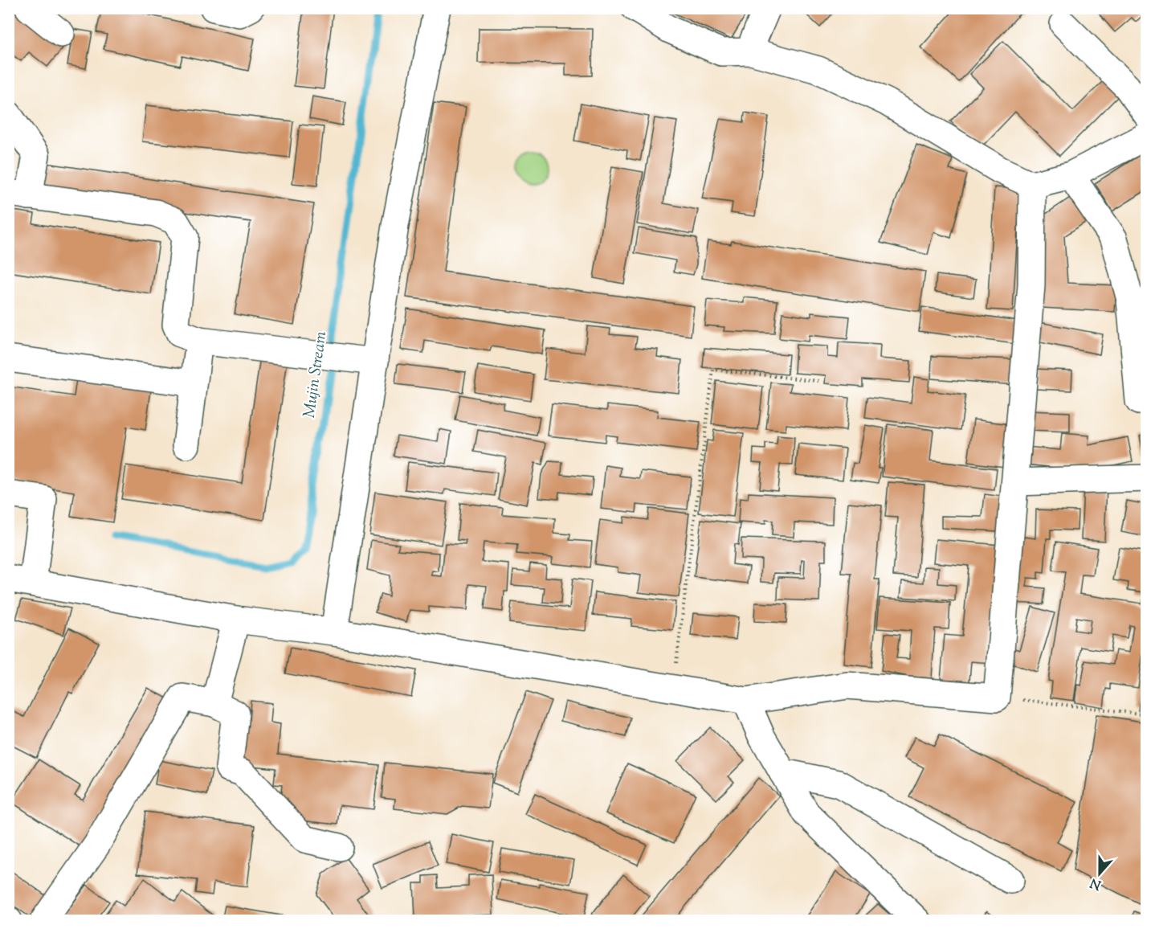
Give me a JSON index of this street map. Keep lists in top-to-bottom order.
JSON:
{
  "water": ["Mujin Stream"],
  "north": "bottom"
}
